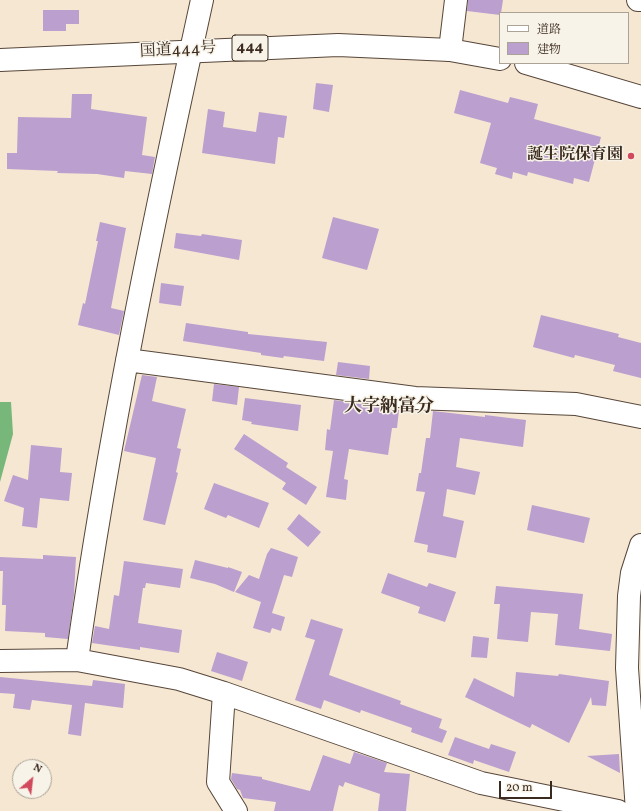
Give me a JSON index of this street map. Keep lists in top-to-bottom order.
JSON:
{
  "streets": {
    "main road": ["444", "国道444号"]
  },
  "districts": ["大字納富分"],
  "places": ["誕生院保育園"],
  "legend": ["道路", "建物"],
  "scale_bar": "20 m",
  "north": "top right"
}
